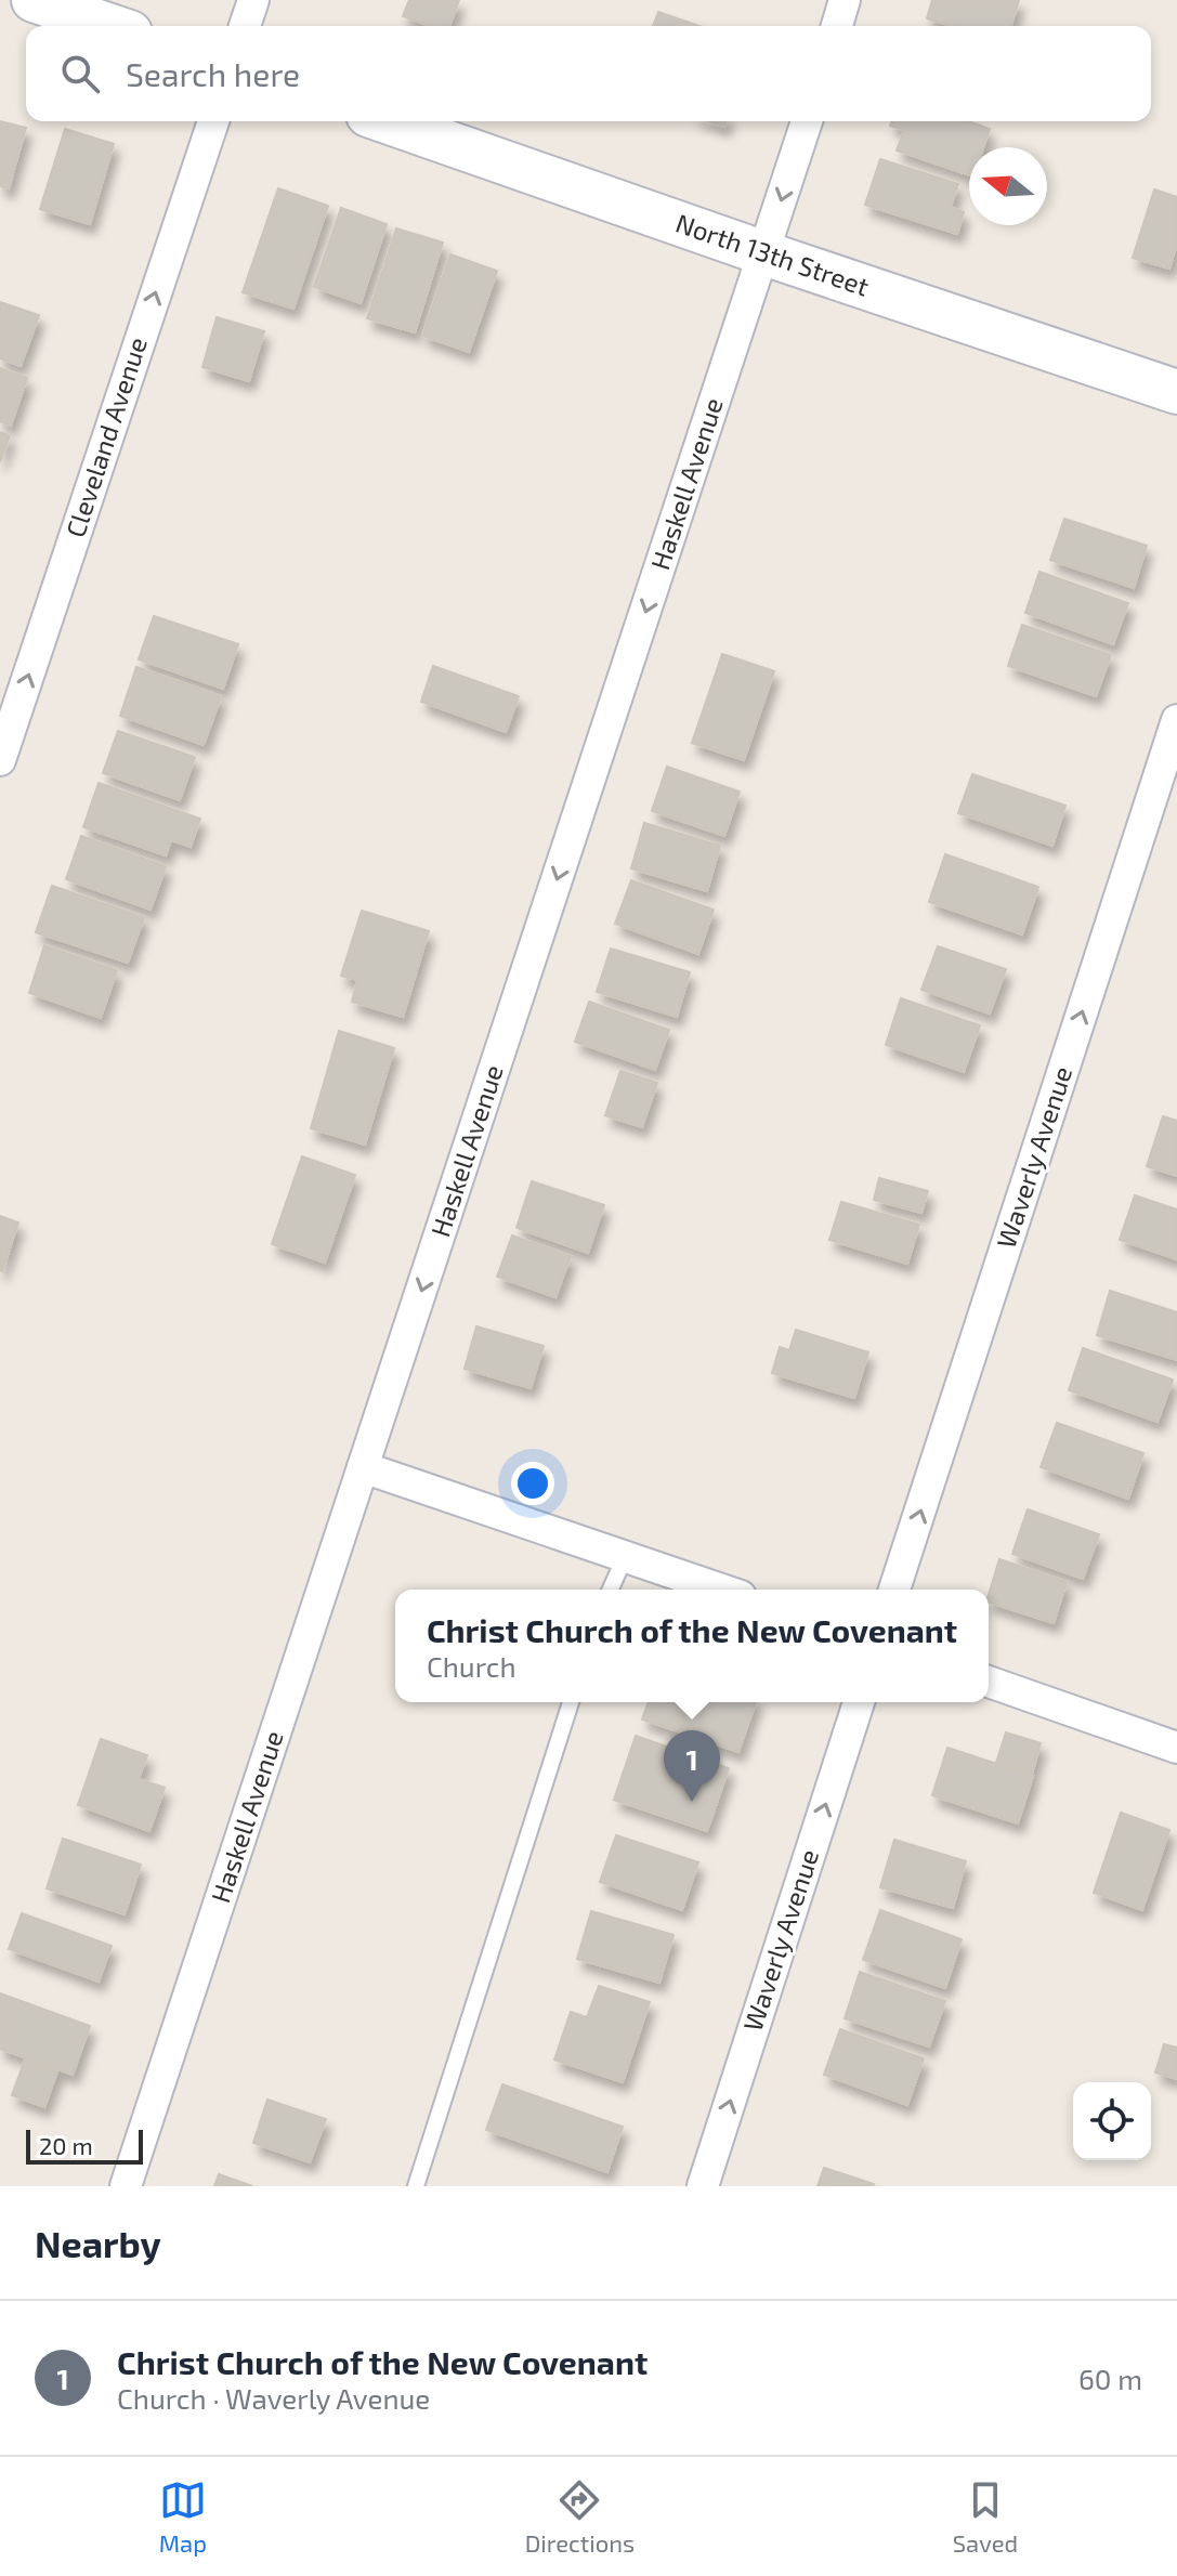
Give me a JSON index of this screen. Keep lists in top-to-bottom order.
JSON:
{
  "streets": {
    "street": [
      "North 13th Street",
      "Cleveland Avenue",
      "Haskell Avenue",
      "Waverly Avenue"
    ]
  },
  "crossings": [
    ["North 13th Street", "Haskell Avenue"]
  ],
  "one_way": ["Cleveland Avenue", "Haskell Avenue", "Waverly Avenue"],
  "scale_bar": "20 m",
  "north": "left",
  "page": {
    "search": "Search here",
    "popup": ["Christ Church of the New Covenant", "Church"],
    "pins": "1",
    "scale": "20 m",
    "heading": "Nearby",
    "list": [
      {
        "mark": "1",
        "name": "Christ Church of the New Covenant",
        "note": "Church · Waverly Avenue",
        "value": "60 m"
      }
    ],
    "nav": ["Map", "Directions", "Saved"]
  }
}
